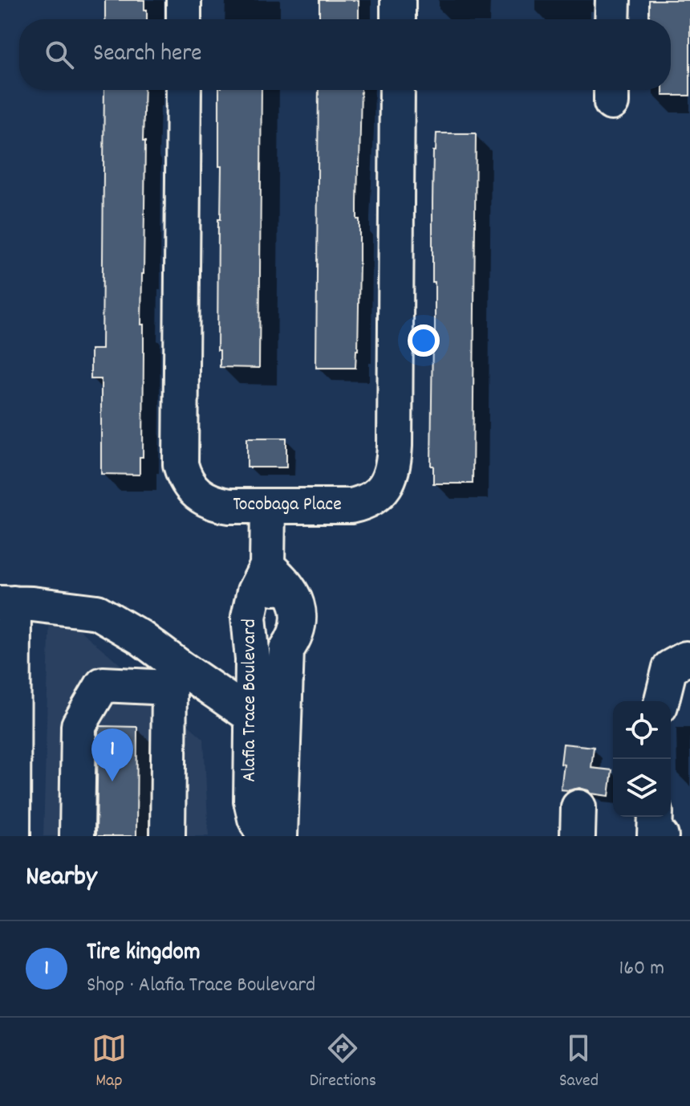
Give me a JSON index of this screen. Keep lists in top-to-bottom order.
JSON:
{
  "streets": {
    "street": ["Tocobaga Place", "Alafia Trace Boulevard"]
  },
  "crossings": [
    ["Tocobaga Place", "Alafia Trace Boulevard"]
  ],
  "page": {
    "search": "Search here",
    "pins": "1",
    "heading": "Nearby",
    "list": [
      {
        "mark": "1",
        "name": "Tire kingdom",
        "note": "Shop · Alafia Trace Boulevard",
        "value": "160 m"
      }
    ],
    "nav": ["Map", "Directions", "Saved"]
  }
}
